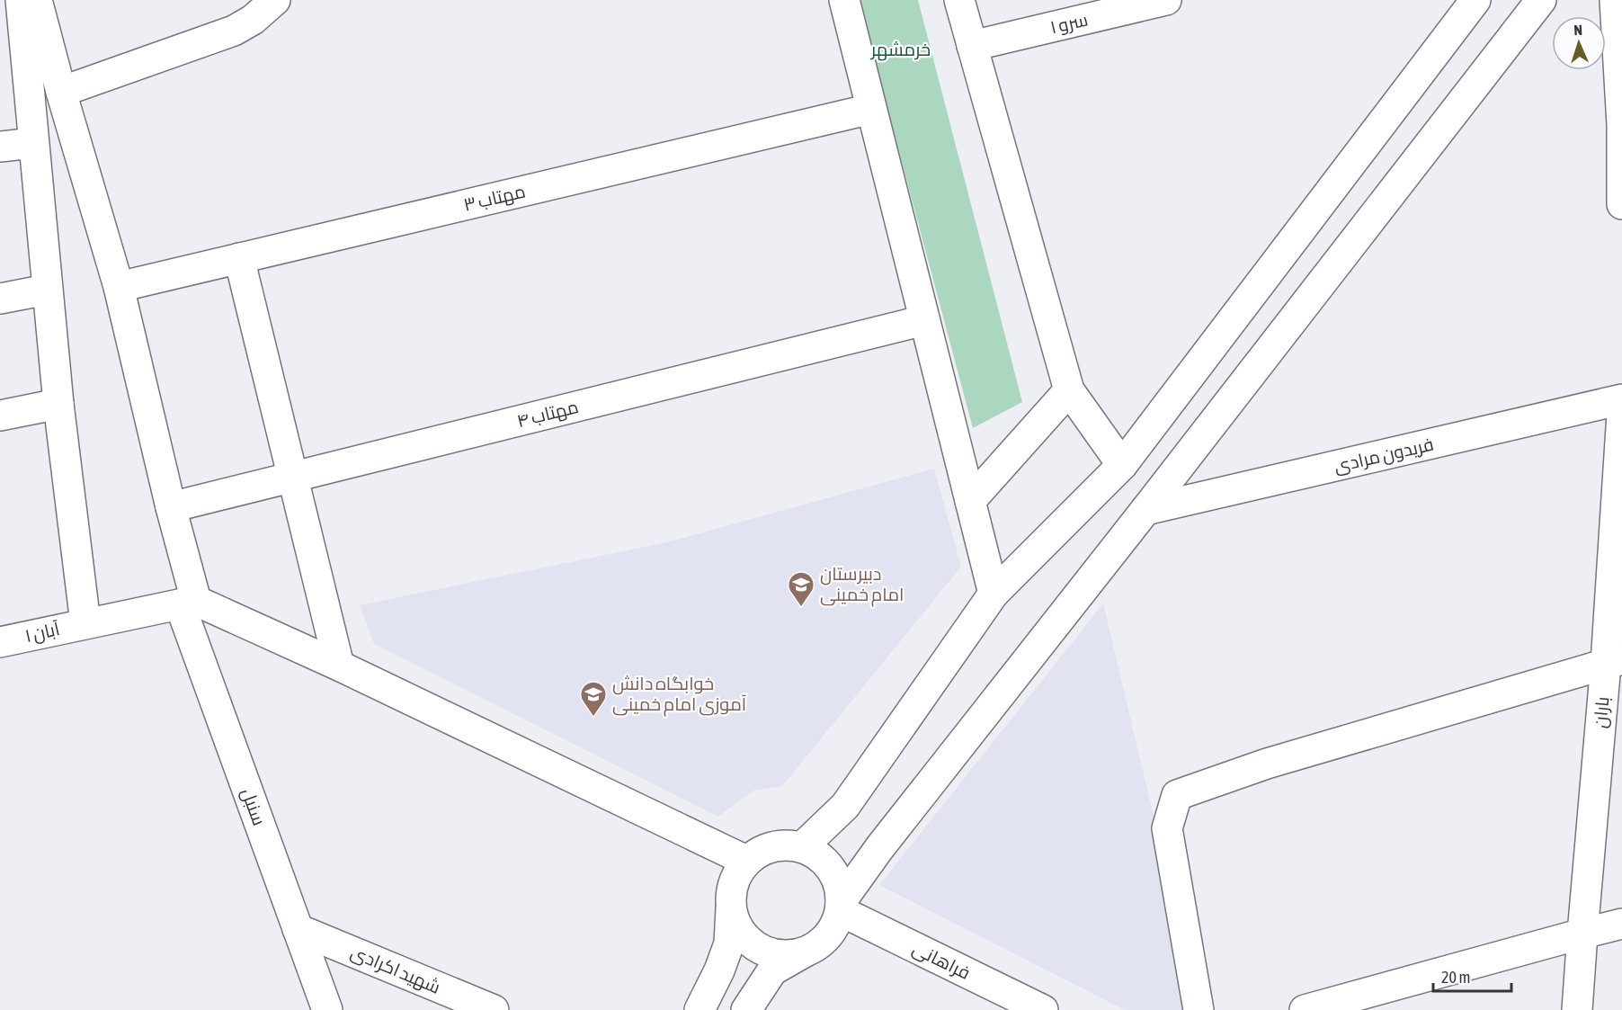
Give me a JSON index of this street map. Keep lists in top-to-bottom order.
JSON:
{
  "streets": {
    "street": [
      "سرو ۱",
      "مهتاب ۳",
      "مهتاب ۴",
      "فریدون مرادی",
      "آبان ۱",
      "باران",
      "سنبل",
      "فراهانی",
      "شهید اکرادی"
    ]
  },
  "crossings": [
    ["مهتاب ۳", "سنبل"],
    ["مهتاب ۴", "سنبل"],
    ["آبان ۱", "سنبل"],
    ["سنبل", "شهید اکرادی"]
  ],
  "parks": ["خرمشهر"],
  "places": {
    "school or university": ["دبیرستان امام خمینی", "خوابگاه دانش آموزی امام خمینی"]
  },
  "scale_bar": "20 m",
  "north": "top"
}
